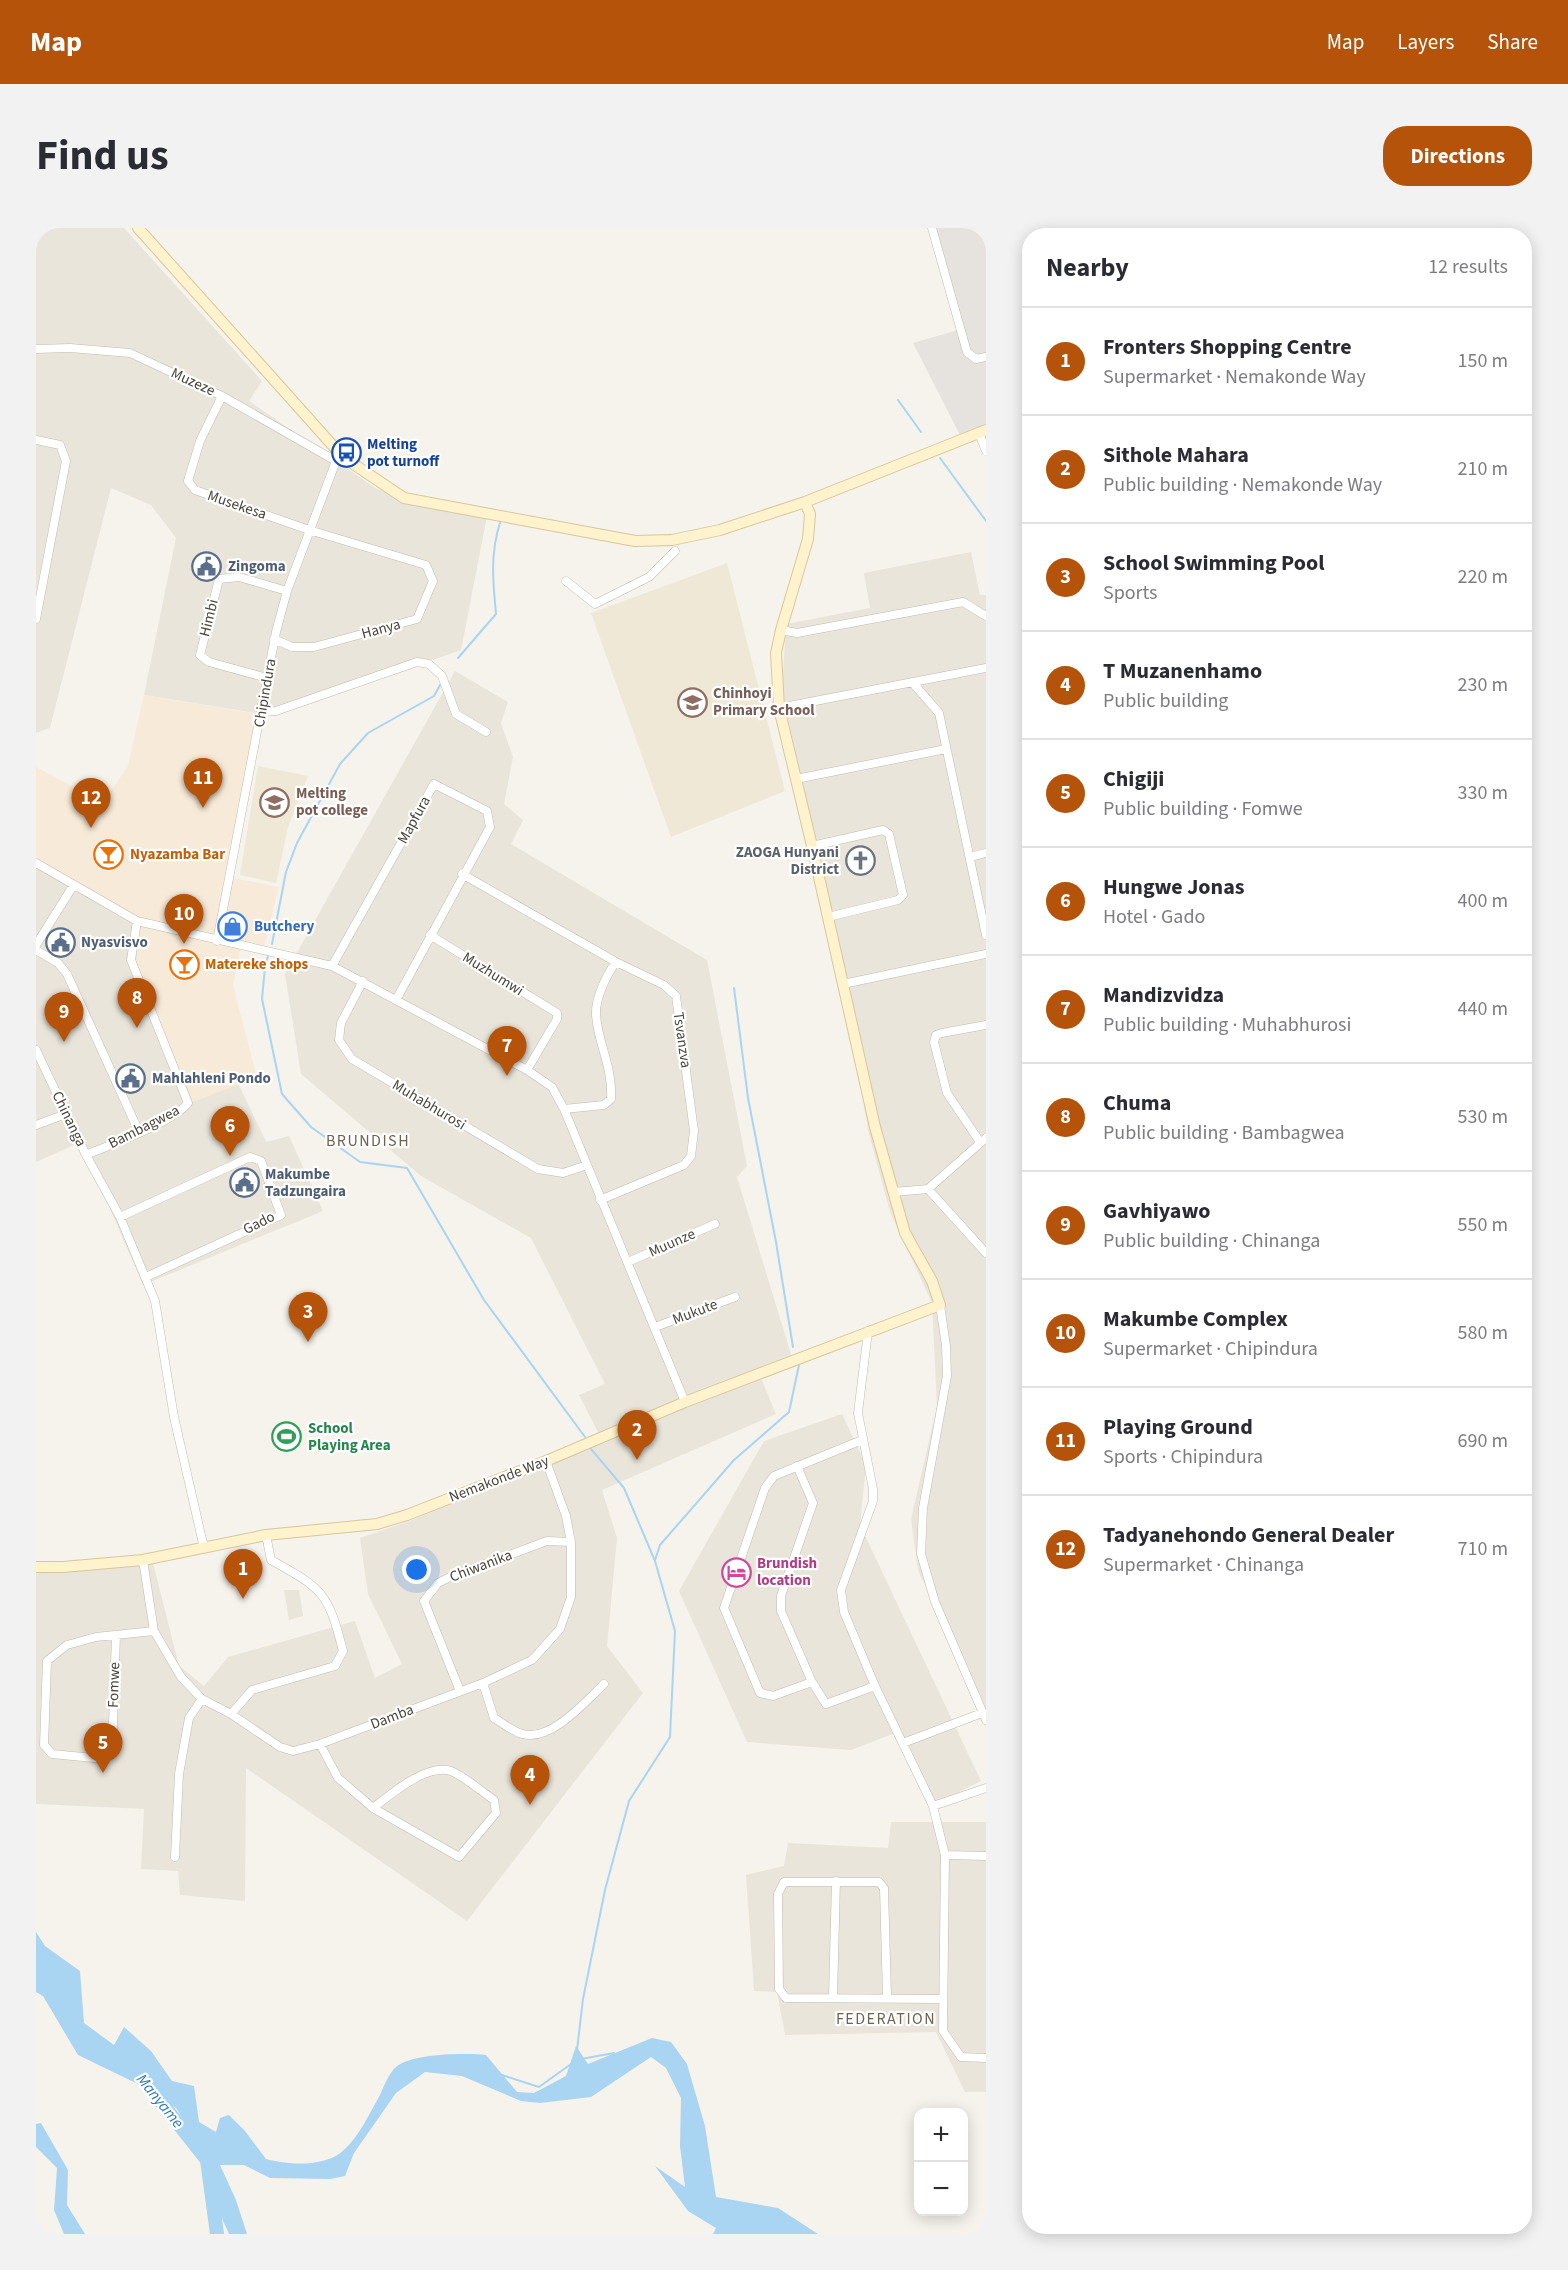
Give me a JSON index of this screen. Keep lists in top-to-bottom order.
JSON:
{
  "streets": {
    "street": [
      "Muzeze",
      "Musekesa",
      "Himbi",
      "Hanya",
      "Chipindura",
      "Mapfura",
      "Muzhumwi",
      "Tsvanzva",
      "Muhabhurosi",
      "Chinanga",
      "Bambagwea",
      "Gado",
      "Muunze",
      "Mukute",
      "Nemakonde Way",
      "Chiwanika",
      "Fomwe",
      "Damba"
    ]
  },
  "crossings": [
    ["Muzeze", "Musekesa"],
    ["Muzeze", "Chipindura"],
    ["Musekesa", "Hanya"],
    ["Musekesa", "Chipindura"],
    ["Himbi", "Chipindura"],
    ["Hanya", "Chipindura"],
    ["Mapfura", "Muzhumwi"],
    ["Mapfura", "Tsvanzva"],
    ["Chinanga", "Bambagwea"],
    ["Chinanga", "Gado"],
    ["Chinanga", "Nemakonde Way"],
    ["Nemakonde Way", "Damba"],
    ["Chiwanika", "Damba"],
    ["Fomwe", "Damba"]
  ],
  "districts": ["BRUNDISH", "FEDERATION"],
  "water": ["Manyame"],
  "places": {
    "bus stop": ["Melting pot turnoff"],
    "public building": [
      "Zingoma",
      "Nyasvisvo",
      "Mahlahleni Pondo",
      "Makumbe Tadzungaira"
    ],
    "school or university": ["Chinhoyi Primary School", "Melting pot college"],
    "bar": ["Nyazamba Bar", "Matereke shops"],
    "church": ["ZAOGA Hunyani District"],
    "shop": ["Butchery"],
    "sports": ["School Playing Area"],
    "hotel": ["Brundish location"]
  },
  "page": {
    "header": "Map",
    "nav": ["Map", "Layers", "Share"],
    "title": "Find us",
    "buttons": "Directions",
    "heading": ["Nearby", "12 results"],
    "list": [
      {
        "mark": "1",
        "name": "Fronters Shopping Centre",
        "note": "Supermarket · Nemakonde Way",
        "value": "150 m"
      },
      {
        "mark": "2",
        "name": "Sithole Mahara",
        "note": "Public building · Nemakonde Way",
        "value": "210 m"
      },
      {
        "mark": "3",
        "name": "School Swimming Pool",
        "note": "Sports",
        "value": "220 m"
      },
      {
        "mark": "4",
        "name": "T Muzanenhamo",
        "note": "Public building",
        "value": "230 m"
      },
      {
        "mark": "5",
        "name": "Chigiji",
        "note": "Public building · Fomwe",
        "value": "330 m"
      },
      {
        "mark": "6",
        "name": "Hungwe Jonas",
        "note": "Hotel · Gado",
        "value": "400 m"
      },
      {
        "mark": "7",
        "name": "Mandizvidza",
        "note": "Public building · Muhabhurosi",
        "value": "440 m"
      },
      {
        "mark": "8",
        "name": "Chuma",
        "note": "Public building · Bambagwea",
        "value": "530 m"
      },
      {
        "mark": "9",
        "name": "Gavhiyawo",
        "note": "Public building · Chinanga",
        "value": "550 m"
      },
      {
        "mark": "10",
        "name": "Makumbe Complex",
        "note": "Supermarket · Chipindura",
        "value": "580 m"
      },
      {
        "mark": "11",
        "name": "Playing Ground",
        "note": "Sports · Chipindura",
        "value": "690 m"
      },
      {
        "mark": "12",
        "name": "Tadyanehondo General Dealer",
        "note": "Supermarket · Chinanga",
        "value": "710 m"
      }
    ],
    "pins": [
      "11",
      "12",
      "10",
      "8",
      "9",
      "7",
      "6",
      "3",
      "2",
      "1",
      "5",
      "4"
    ],
    "map_buttons": ["+", "−"]
  }
}
